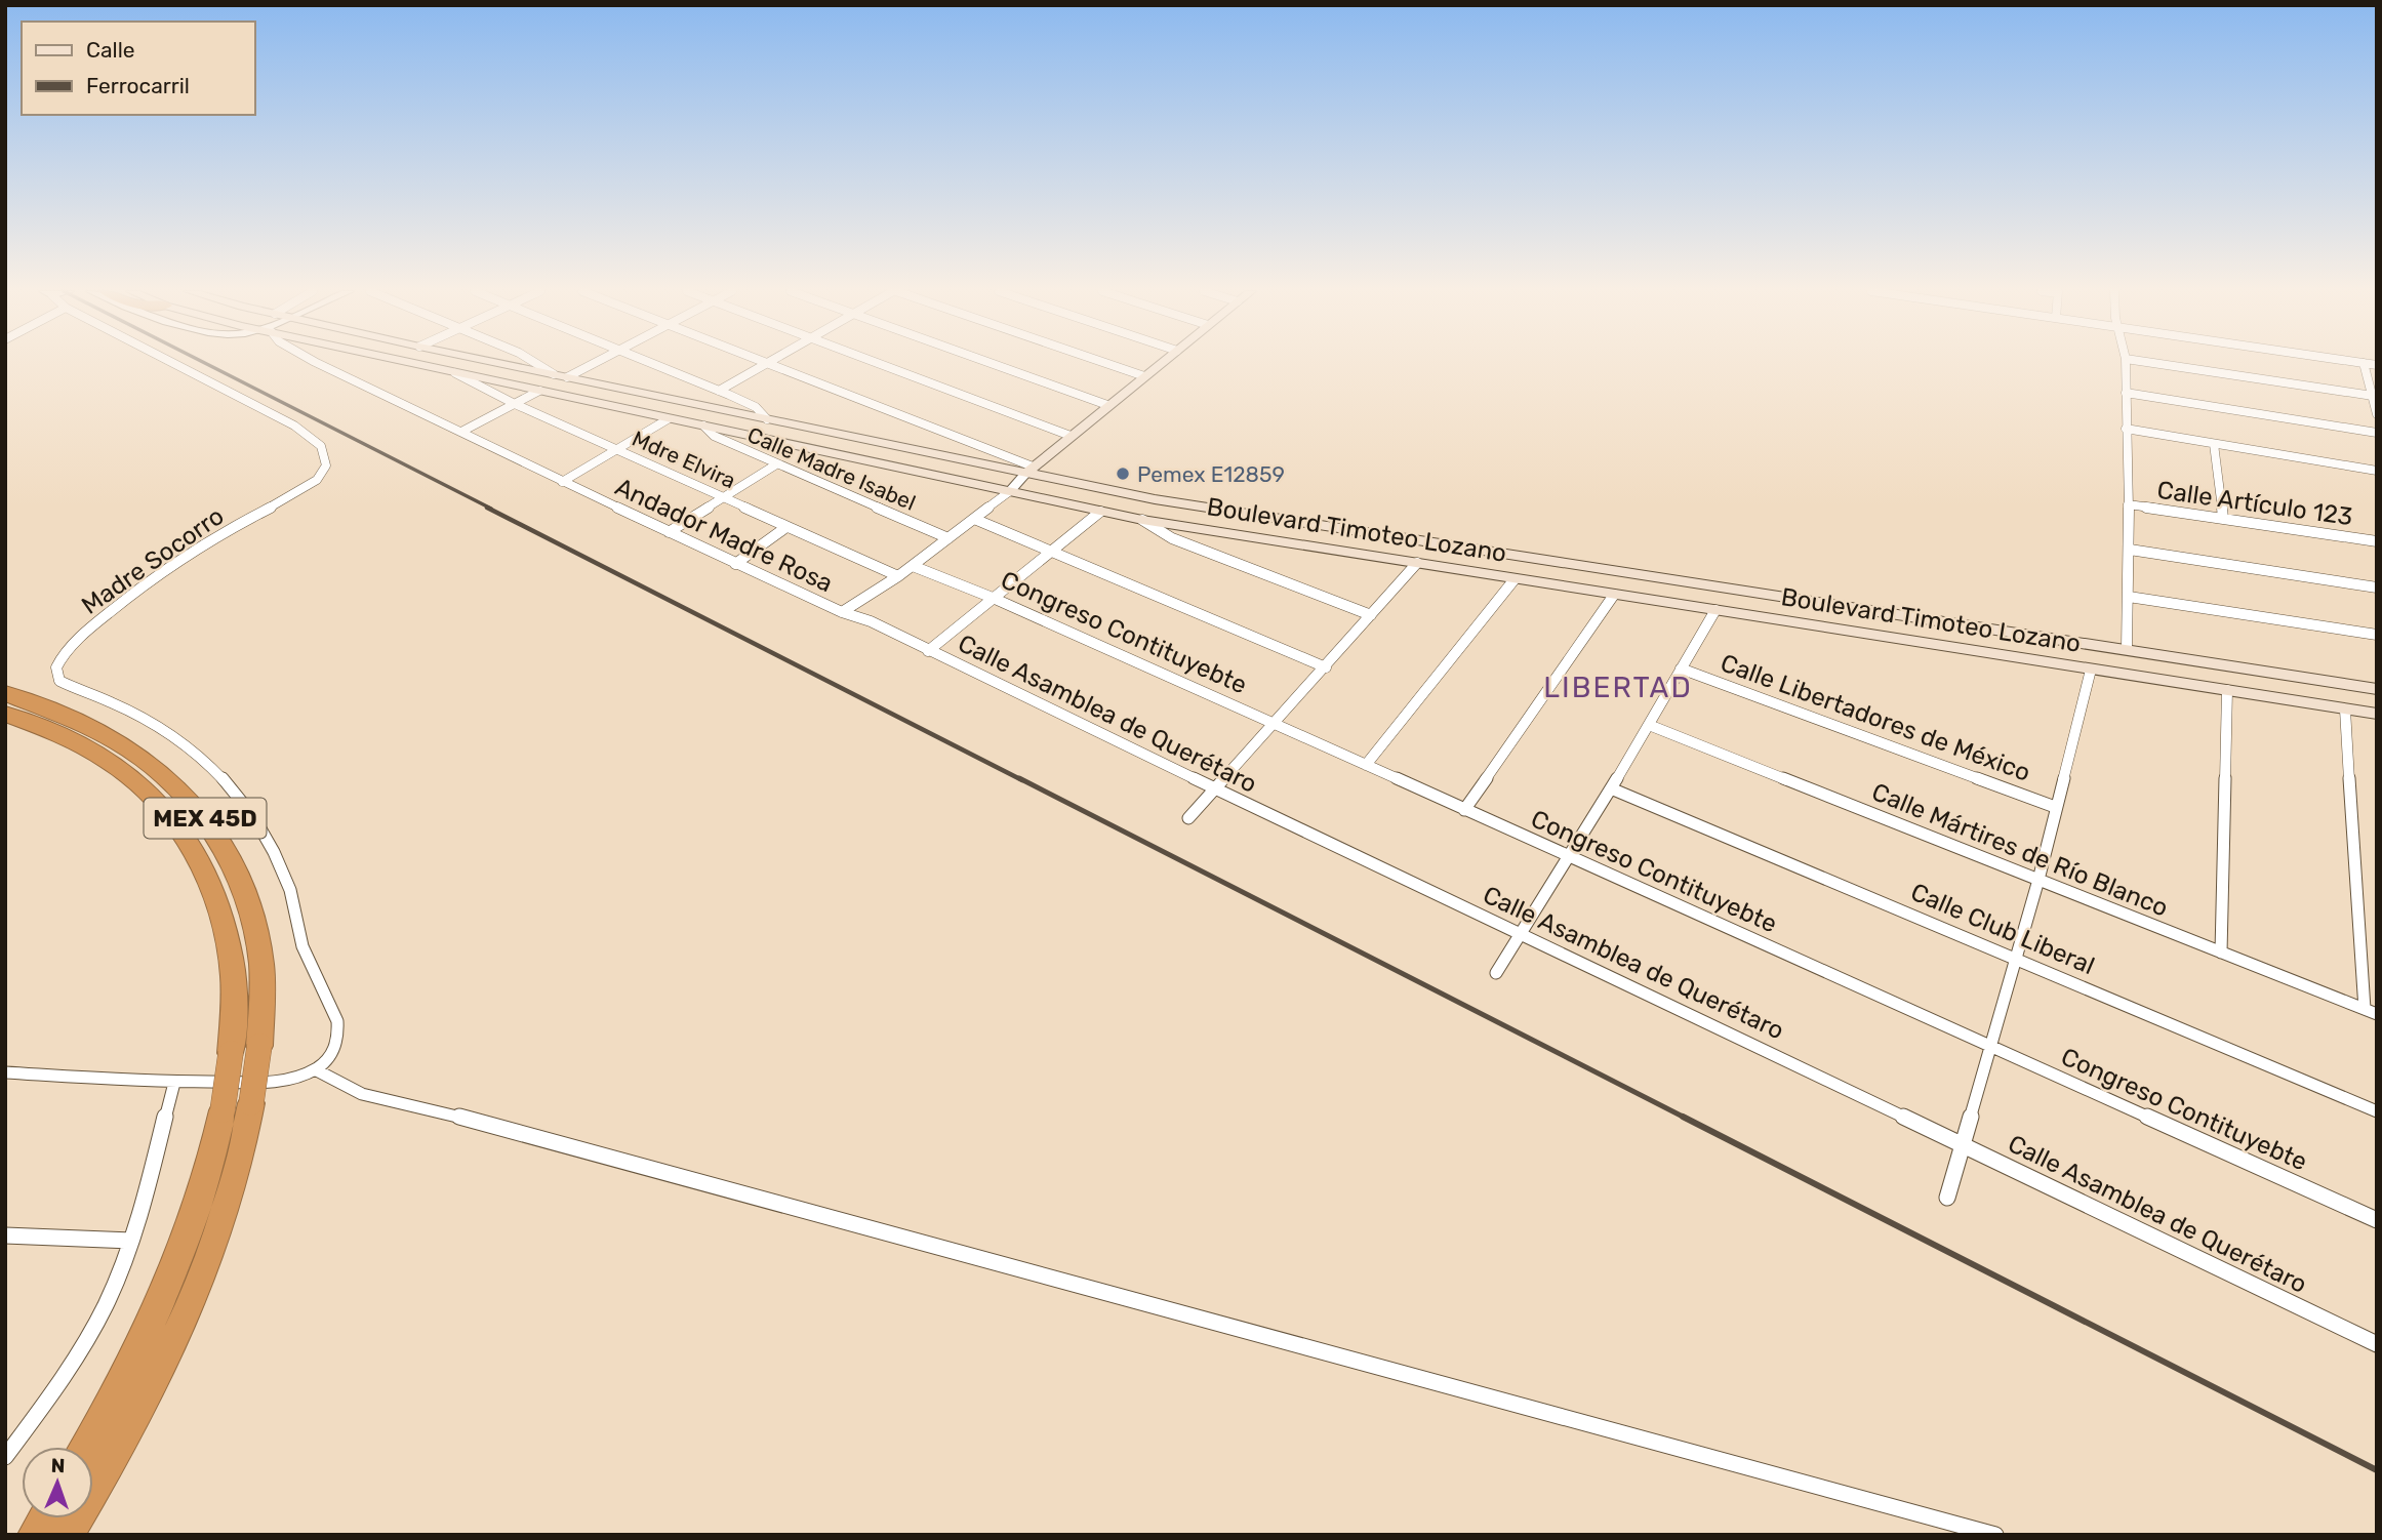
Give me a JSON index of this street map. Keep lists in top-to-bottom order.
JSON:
{
  "streets": {
    "highway": ["MEX 45D"],
    "main road": ["Boulevard Timoteo Lozano"],
    "street": [
      "Mdre Elvira",
      "Calle Madre Isabel",
      "Calle Artículo 123",
      "Andador Madre Rosa",
      "Madre Socorro",
      "Congreso Contituyebte",
      "Calle Asamblea de Querétaro",
      "Calle Libertadores de México",
      "Calle Mártires de Río Blanco",
      "Calle Club Liberal"
    ]
  },
  "crossings": [
    ["Mdre Elvira", "Boulevard Timoteo Lozano"],
    ["Calle Madre Isabel", "Boulevard Timoteo Lozano"],
    ["Andador Madre Rosa", "Calle Asamblea de Querétaro"]
  ],
  "districts": ["LIBERTAD"],
  "places": ["Pemex E12859"],
  "legend": ["Calle", "Ferrocarril"],
  "north": "top"
}
